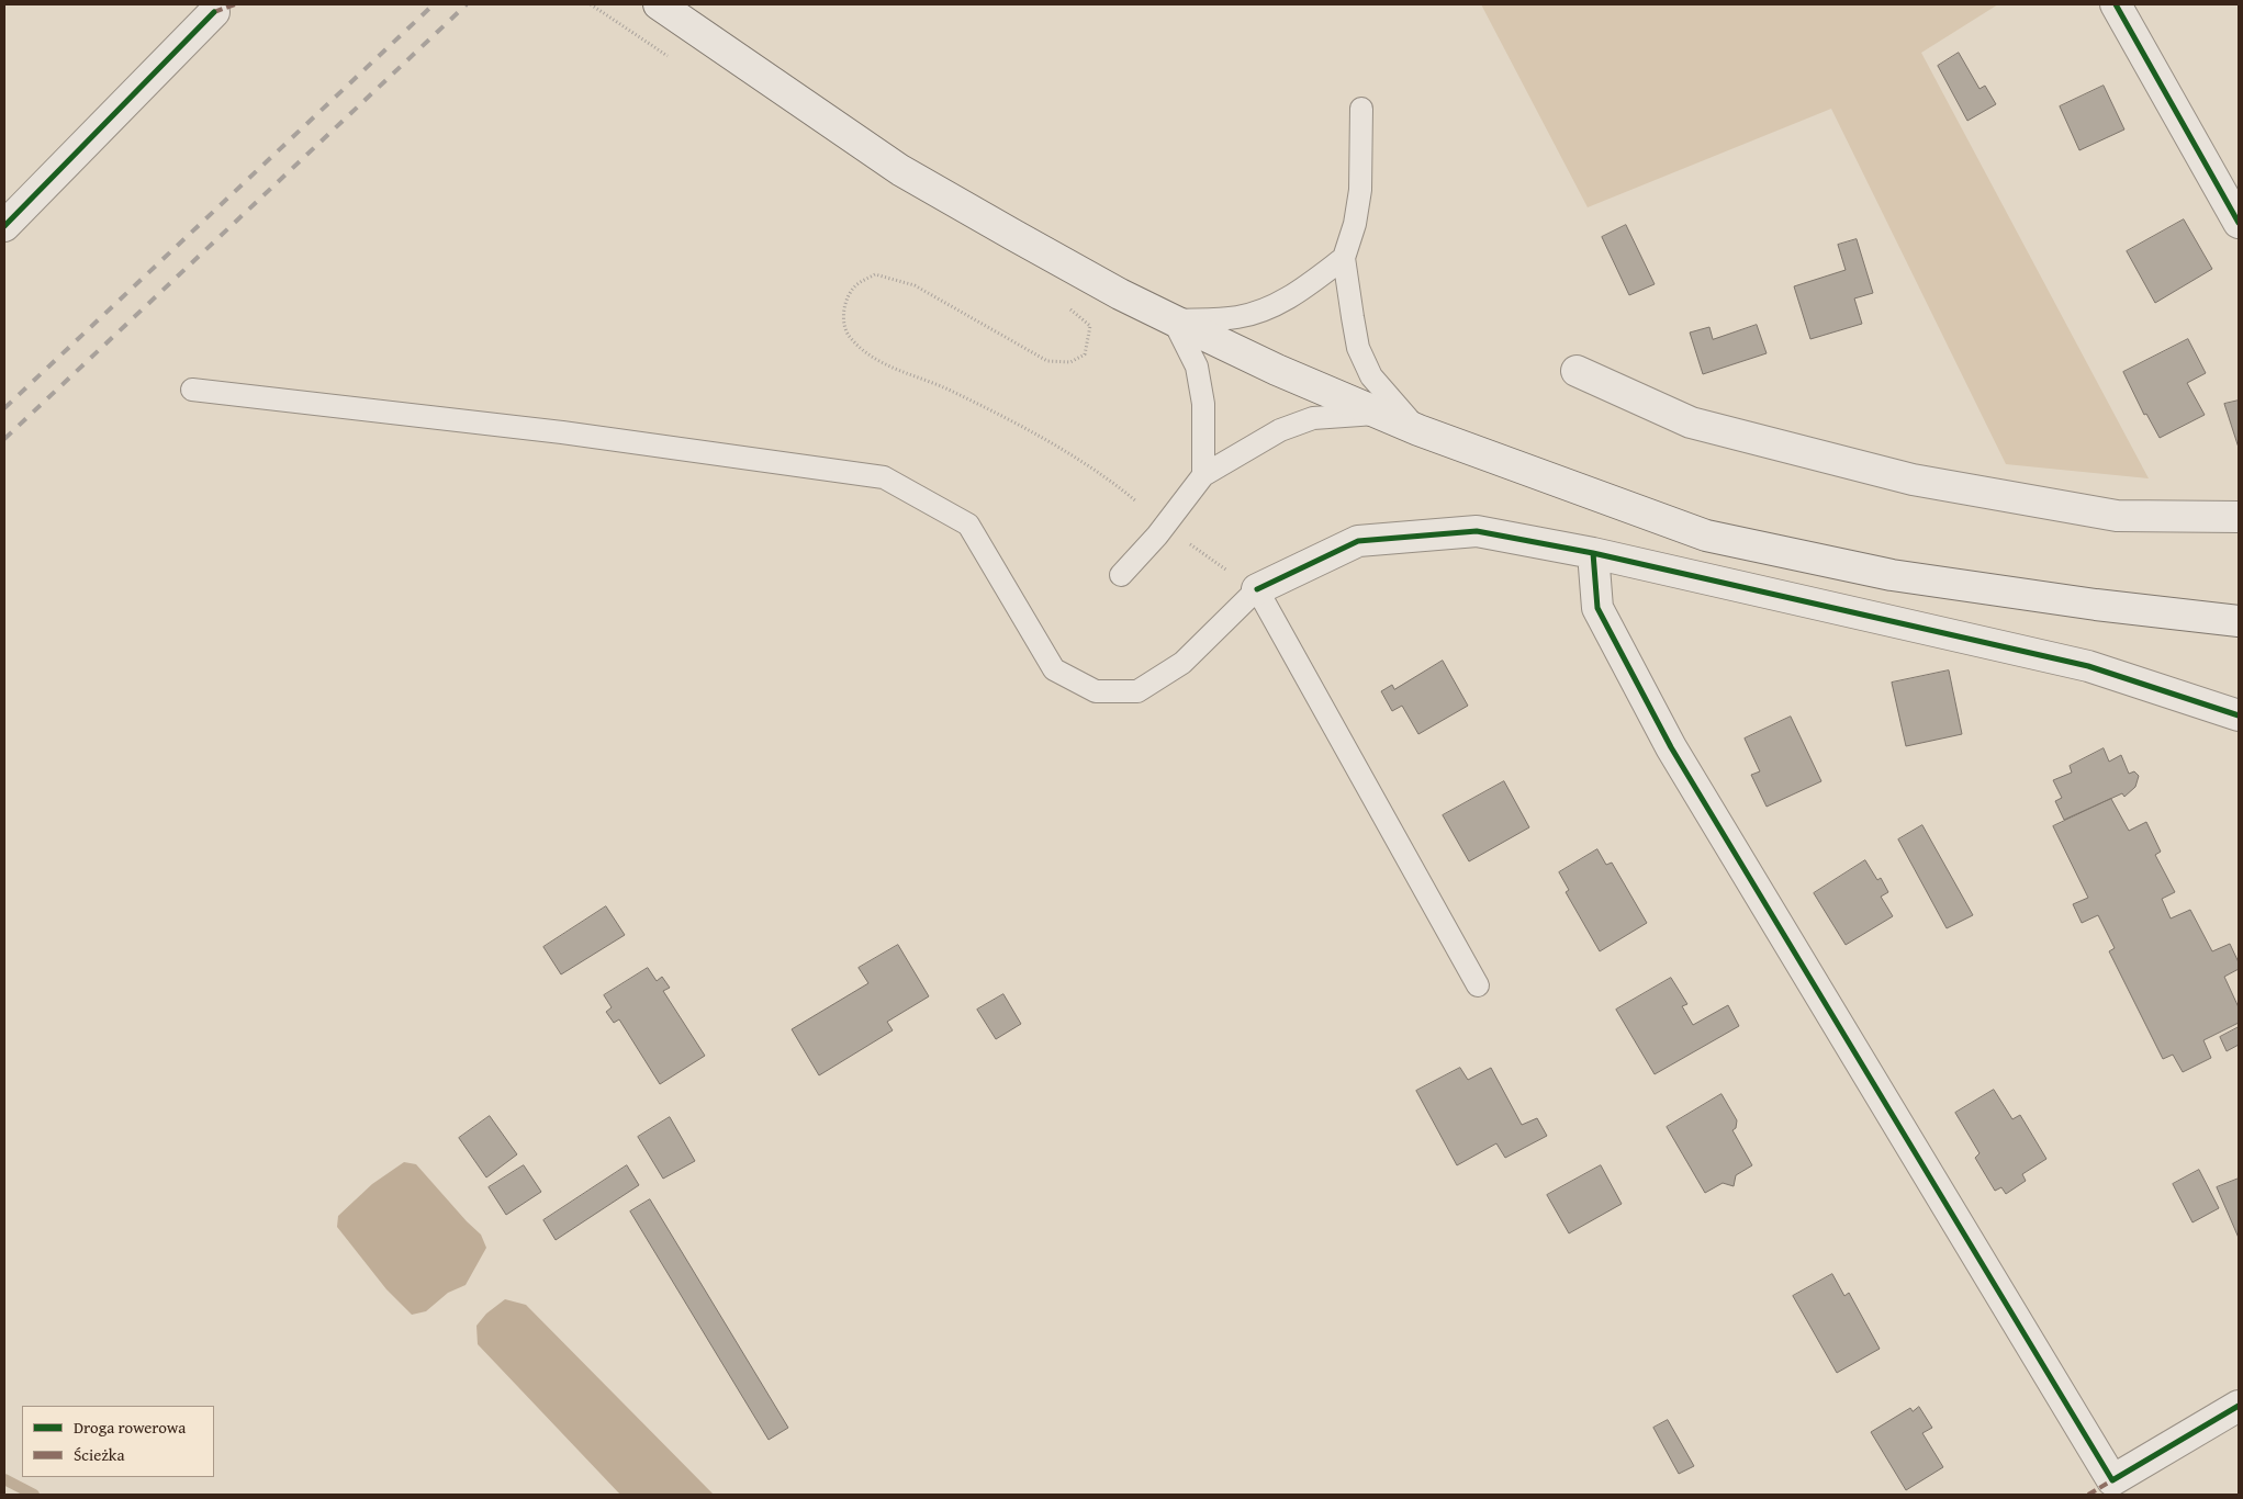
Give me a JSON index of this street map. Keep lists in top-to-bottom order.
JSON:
{
  "legend": ["Droga rowerowa", "Ścieżka"]
}
